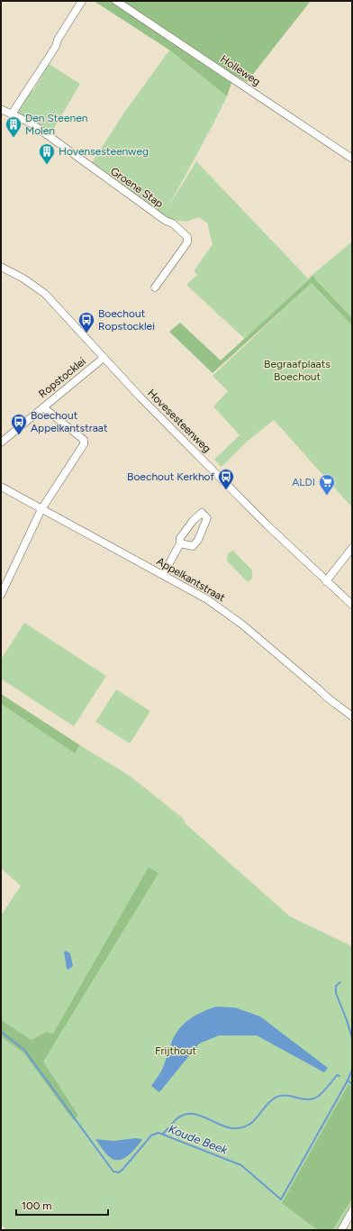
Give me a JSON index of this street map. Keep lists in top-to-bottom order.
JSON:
{
  "streets": {
    "street": [
      "Holleweg",
      "Groene Stap",
      "Ropstocklei",
      "Hovesesteenweg",
      "Appelkantstraat"
    ]
  },
  "crossings": [
    ["Ropstocklei", "Hovesesteenweg"]
  ],
  "water": ["Koude Beek"],
  "parks": ["Begraafplaats Boechout", "Frijthout"],
  "places": {
    "building": ["Den Steenen Molen", "Hovensesteenweg"],
    "bus stop": ["Boechout Ropstocklei", "Boechout Appelkantstraat", "Boechout Kerkhof"],
    "supermarket": ["ALDI"]
  },
  "scale_bar": "100 m"
}
